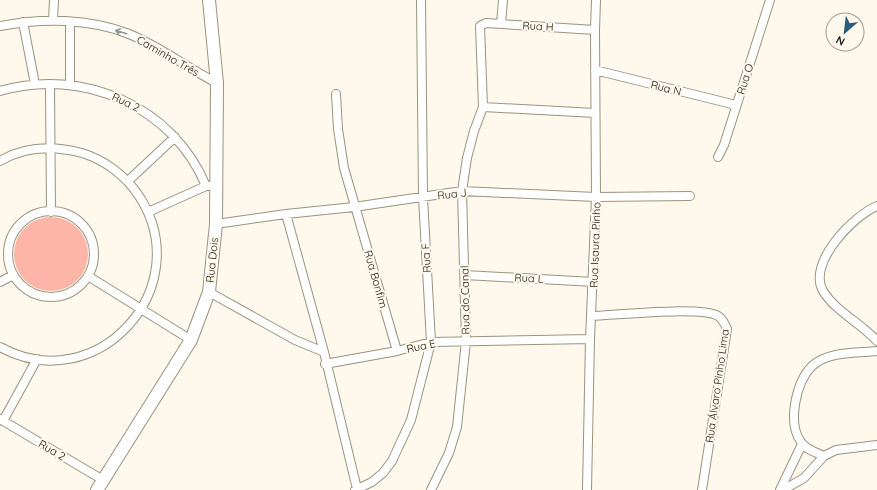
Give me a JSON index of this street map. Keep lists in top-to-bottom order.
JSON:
{
  "streets": {
    "street": [
      "Rua H",
      "Caminho Três",
      "Rua O",
      "Rua N",
      "Rua 2",
      "Rua J",
      "Rua Isaura Pinho",
      "Rua F",
      "Rua Dois",
      "Rua L",
      "Rua Bonfim",
      "Rua do Canal",
      "Rua E",
      "Rua Álvaro Pinho Lima"
    ]
  },
  "crossings": [
    ["Rua H", "Rua Isaura Pinho"],
    ["Rua H", "Rua do Canal"],
    ["Caminho Três", "Rua Dois"],
    ["Rua O", "Rua N"],
    ["Rua N", "Rua Isaura Pinho"],
    ["Rua 2", "Rua Dois"],
    ["Rua J", "Rua Isaura Pinho"],
    ["Rua J", "Rua F"],
    ["Rua J", "Rua Dois"],
    ["Rua J", "Rua Bonfim"],
    ["Rua J", "Rua do Canal"],
    ["Rua Isaura Pinho", "Rua L"],
    ["Rua Isaura Pinho", "Rua E"],
    ["Rua Isaura Pinho", "Rua Álvaro Pinho Lima"],
    ["Rua F", "Rua E"],
    ["Rua L", "Rua do Canal"],
    ["Rua Bonfim", "Rua E"],
    ["Rua do Canal", "Rua E"]
  ],
  "one_way": ["Caminho Três"],
  "north": "bottom left"
}
